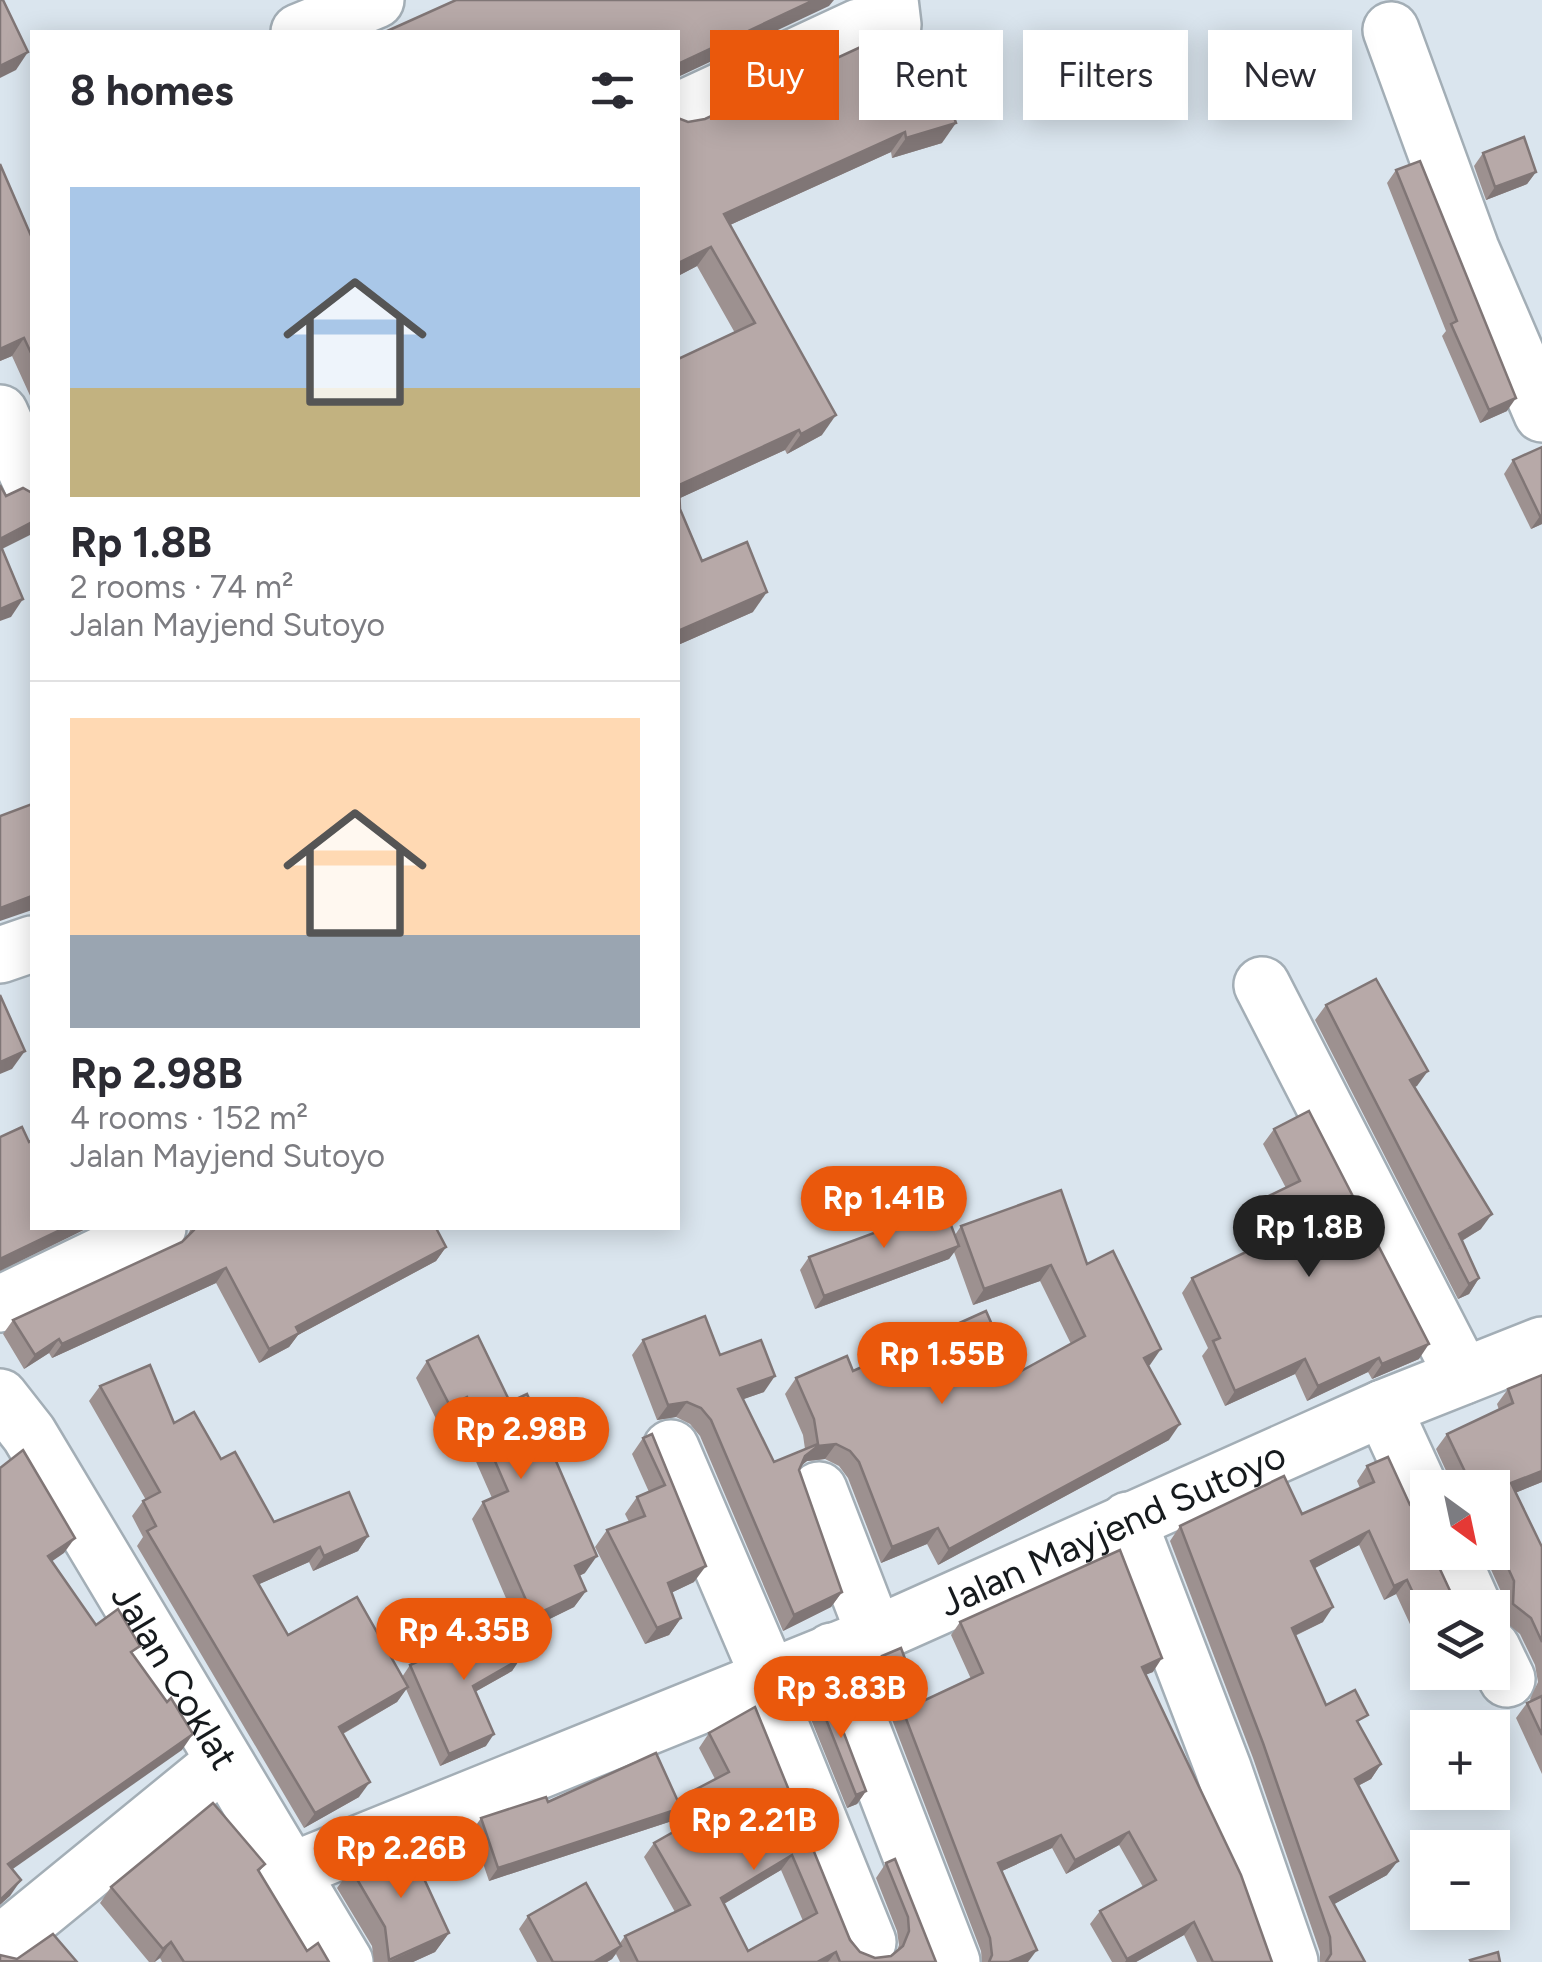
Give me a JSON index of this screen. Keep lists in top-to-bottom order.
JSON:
{
  "streets": {
    "street": ["Jalan Mayjend Sutoyo", "Jalan Coklat"]
  },
  "crossings": [
    ["Jalan Mayjend Sutoyo", "Jalan Coklat"]
  ],
  "north": "bottom right",
  "page": {
    "chip": [
      "Buy",
      "Rent",
      "Filters",
      "New"
    ],
    "heading": "8 homes",
    "list": [
      {
        "name": "Rp 1.8B",
        "note": "2 rooms · 74 m² · Jalan Mayjend Sutoyo"
      },
      {
        "name": "Rp 2.98B",
        "note": "4 rooms · 152 m² · Jalan Mayjend Sutoyo"
      }
    ],
    "price": [
      "Rp 1.41B",
      "Rp 1.8B",
      "Rp 1.55B",
      "Rp 2.98B",
      "Rp 4.35B",
      "Rp 3.83B",
      "Rp 2.21B",
      "Rp 2.26B"
    ],
    "map_buttons": ["+", "−"]
  }
}
